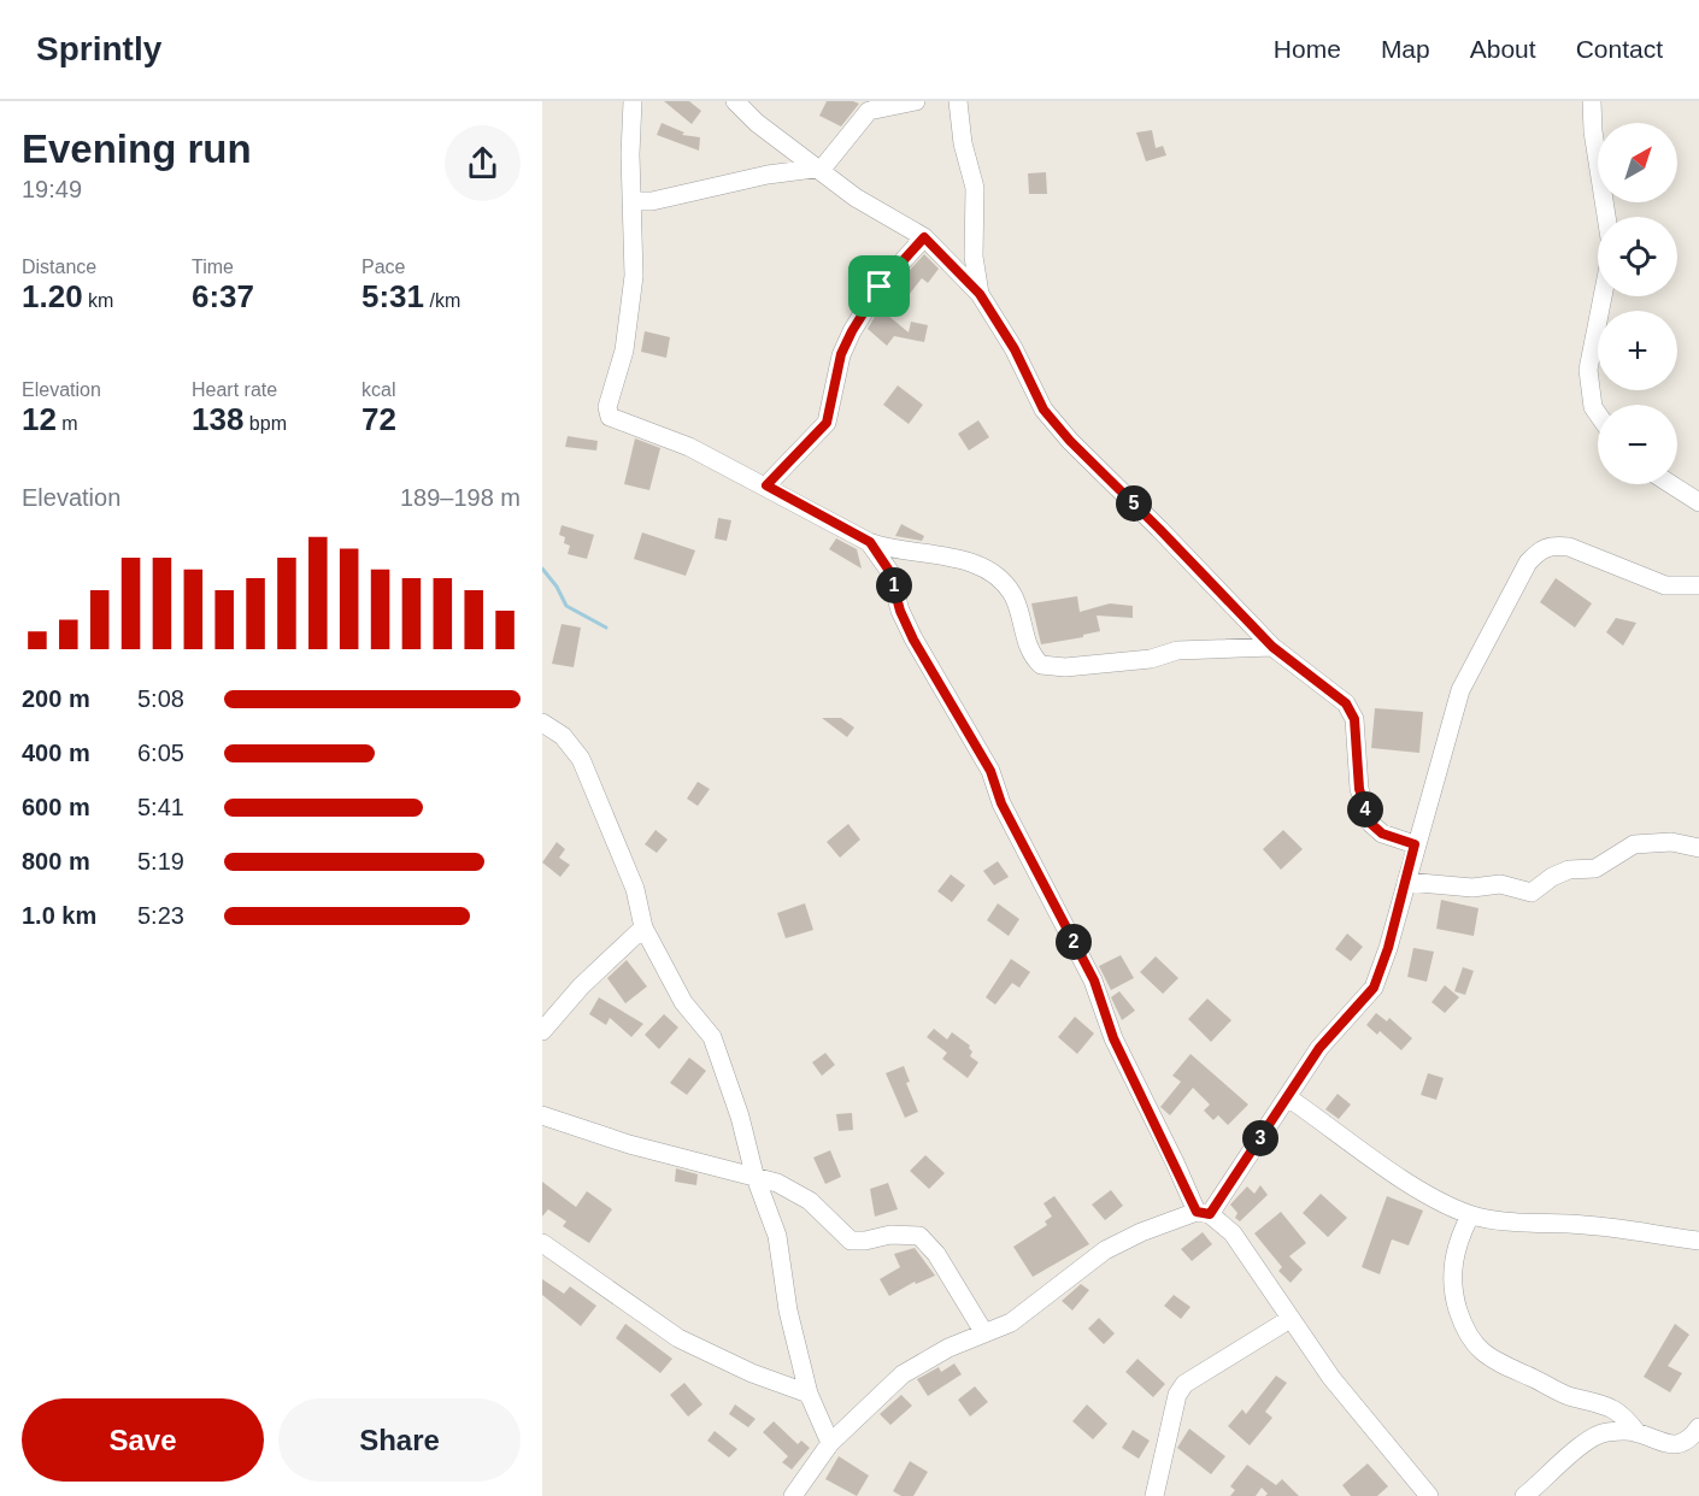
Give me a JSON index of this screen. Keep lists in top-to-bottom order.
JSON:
{
  "north": "top right",
  "page": {
    "header": "Sprintly",
    "nav": [
      "Home",
      "Map",
      "About",
      "Contact"
    ],
    "heading": ["Evening run", "19:49"],
    "map_buttons": ["+", "−"],
    "stats": [
      ["Distance", "1.20 km"],
      ["Time", "6:37"],
      ["Pace", "5:31 /km"],
      ["Elevation", "12 m"],
      ["Heart rate", "138 bpm"],
      ["kcal", "72"]
    ],
    "chart": ["Elevation", "189–198 m"],
    "pins": [
      "5",
      "1",
      "4",
      "2",
      "3"
    ],
    "list": [
      {
        "name": "200 m",
        "note": "5:08"
      },
      {
        "name": "400 m",
        "note": "6:05"
      },
      {
        "name": "600 m",
        "note": "5:41"
      },
      {
        "name": "800 m",
        "note": "5:19"
      },
      {
        "name": "1.0 km",
        "note": "5:23"
      }
    ],
    "buttons": ["Save", "Share"]
  }
}
